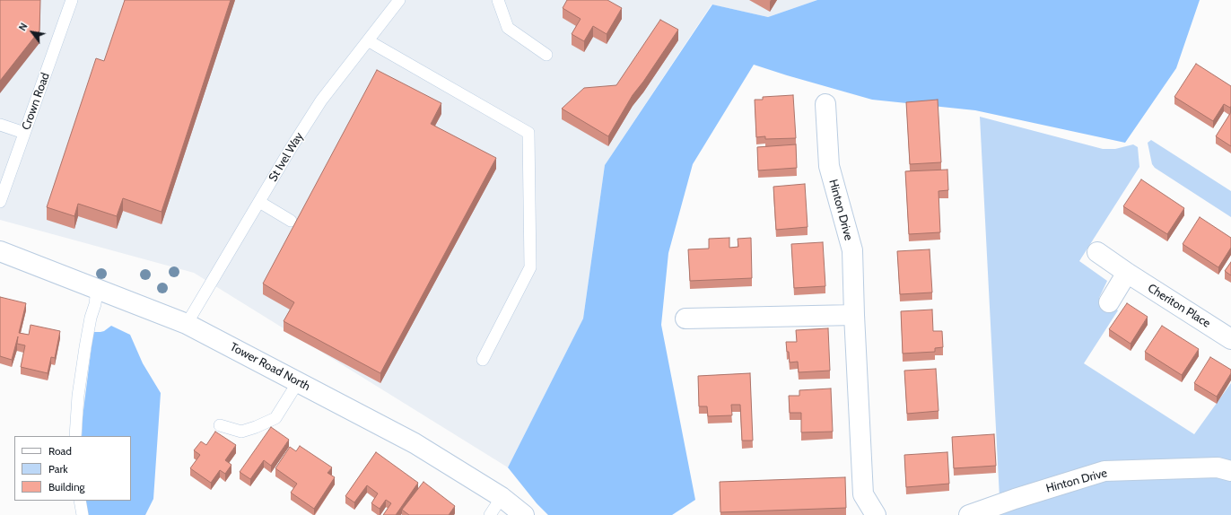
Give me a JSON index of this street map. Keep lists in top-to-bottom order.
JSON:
{
  "streets": {
    "street": ["Hinton Drive", "Cheriton Place", "Tower Road North"],
    "lane": ["Crown Road", "St Ivel Way"]
  },
  "crossings": [
    ["St Ivel Way", "Tower Road North"]
  ],
  "legend": ["Road", "Park", "Building"],
  "north": "top left"
}
